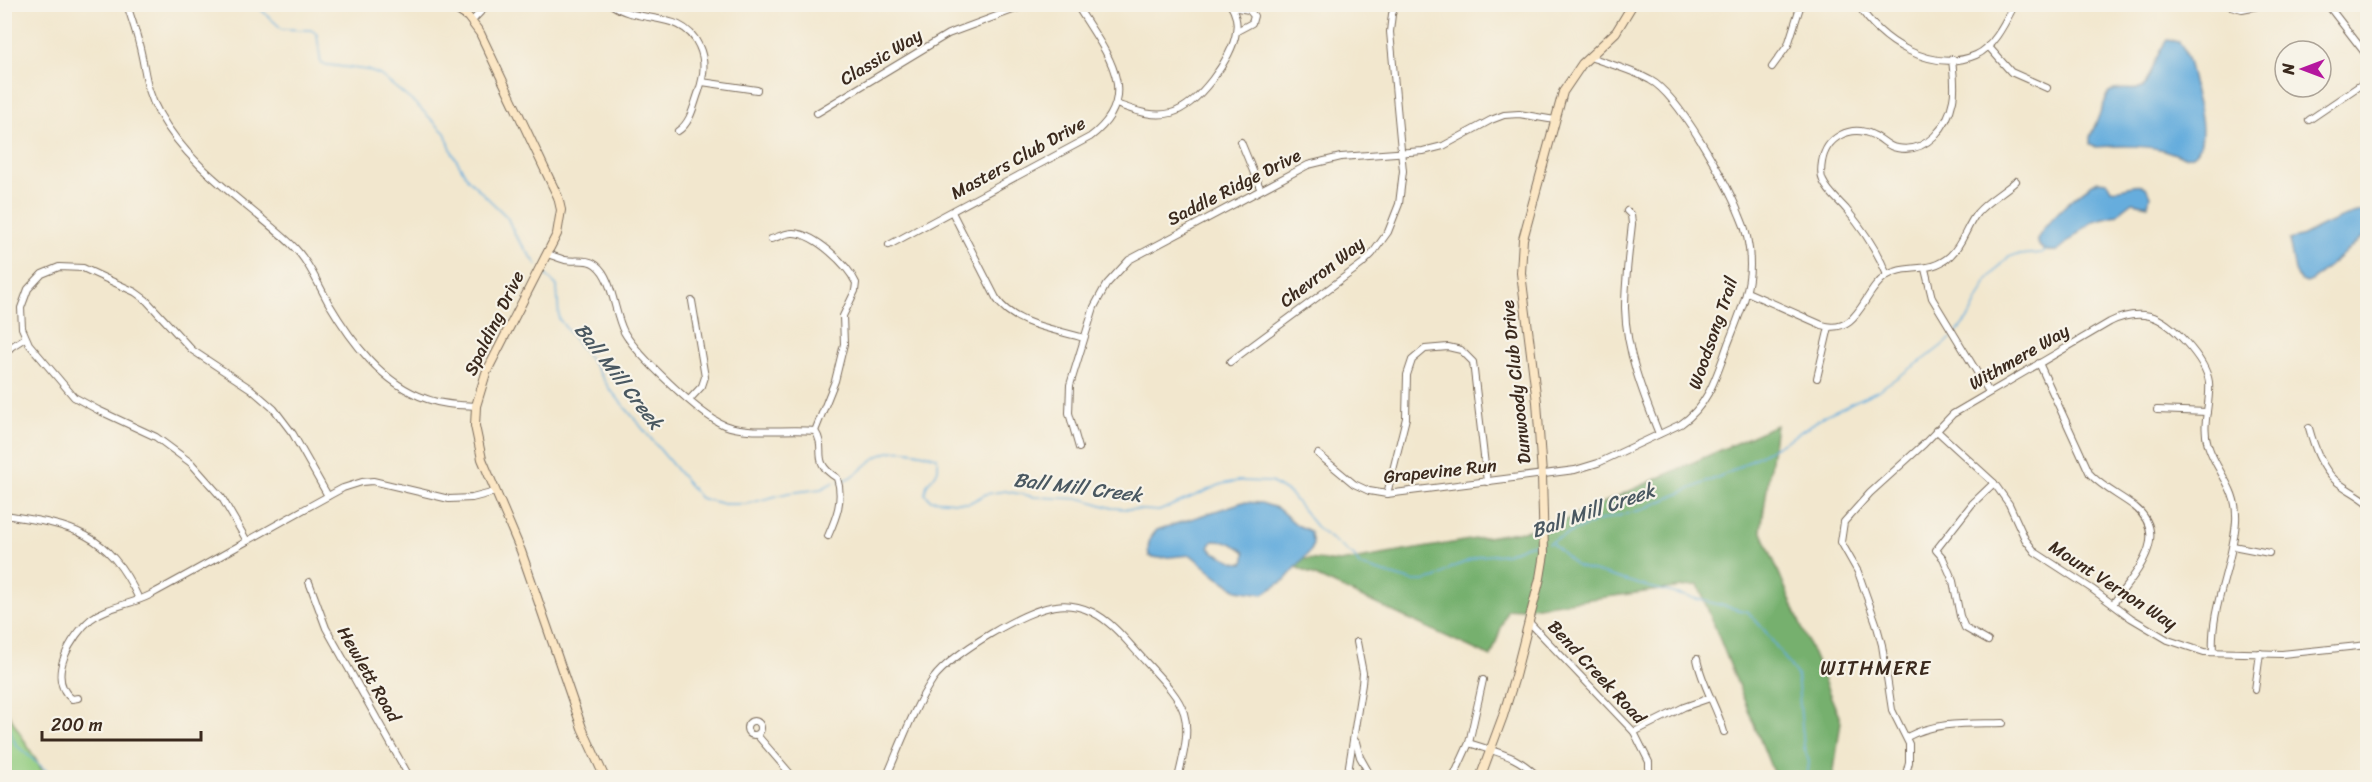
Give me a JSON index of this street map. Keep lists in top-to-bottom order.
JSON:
{
  "streets": {
    "street": [
      "Classic Way",
      "Masters Club Drive",
      "Saddle Ridge Drive",
      "Chevron Way",
      "Spalding Drive",
      "Woodsong Trail",
      "Withmere Way",
      "Dunwoody Club Drive",
      "Grapevine Run",
      "Mount Vernon Way",
      "Bend Creek Road",
      "Hewlett Road"
    ]
  },
  "crossings": [
    ["Saddle Ridge Drive", "Chevron Way"],
    ["Saddle Ridge Drive", "Dunwoody Club Drive"],
    ["Woodsong Trail", "Dunwoody Club Drive"],
    ["Woodsong Trail", "Grapevine Run"],
    ["Withmere Way", "Mount Vernon Way"],
    ["Dunwoody Club Drive", "Grapevine Run"],
    ["Dunwoody Club Drive", "Bend Creek Road"]
  ],
  "districts": ["WITHMERE"],
  "water": ["Ball Mill Creek"],
  "scale_bar": "200 m",
  "north": "left"
}
